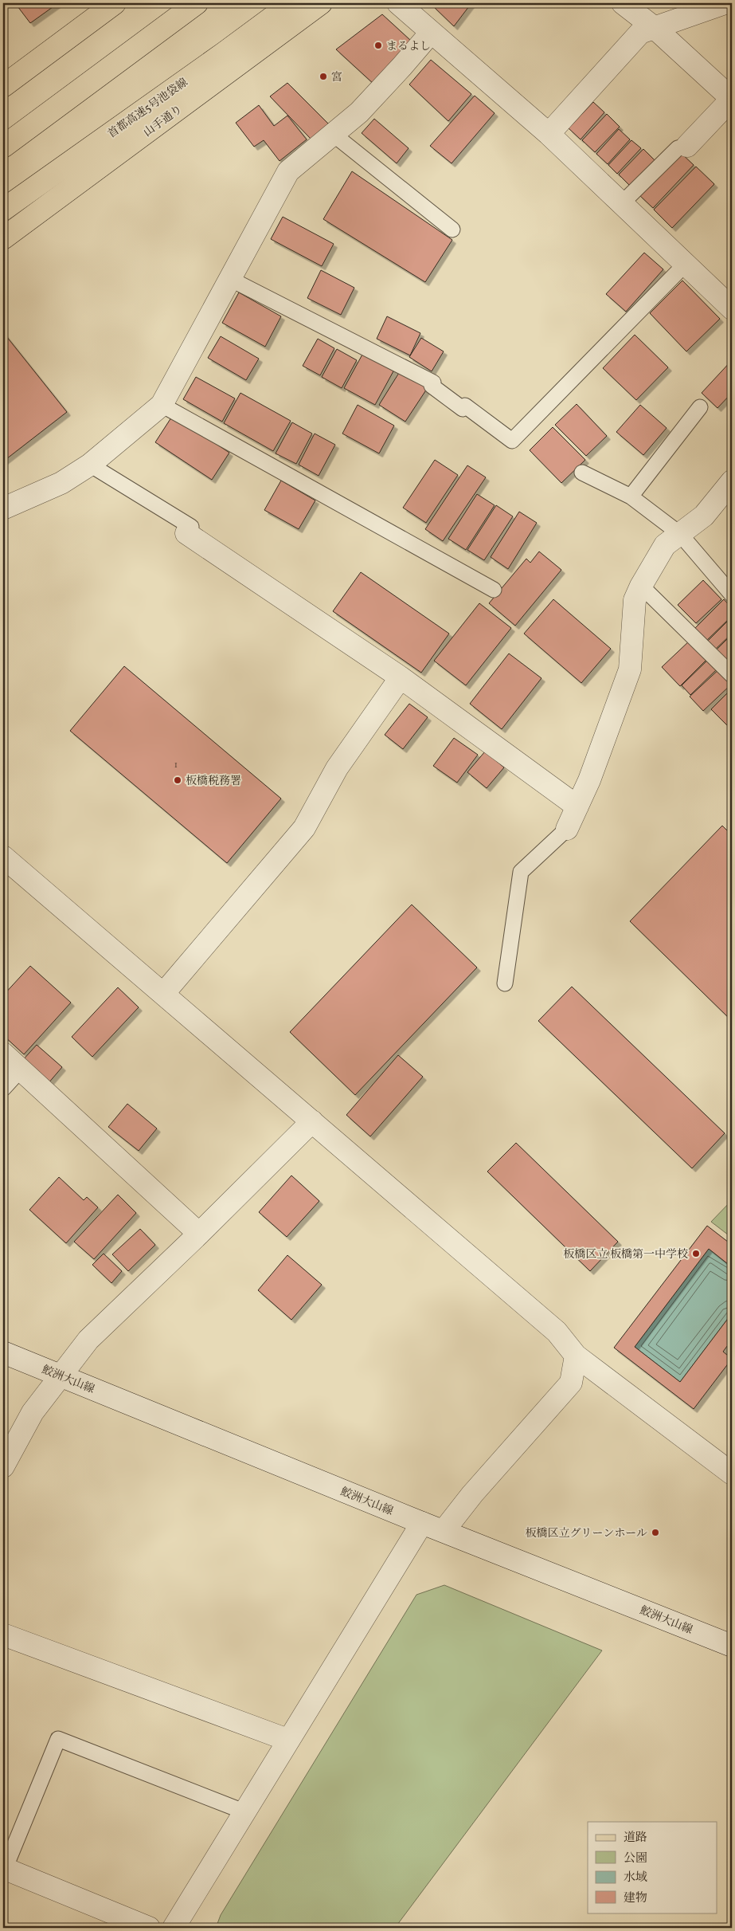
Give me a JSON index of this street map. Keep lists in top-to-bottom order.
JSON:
{
  "streets": {
    "main road": ["首都高速5号池袋線", "山手通り"],
    "street": ["鮫洲大山線"]
  },
  "places": [
    "まるよし",
    "宮",
    "板橋税務署",
    "板橋区立 板橋第一中学校",
    "板橋区立グリーンホール"
  ],
  "house_numbers": ["1"],
  "legend": [
    "道路",
    "公園",
    "水域",
    "建物"
  ]
}
